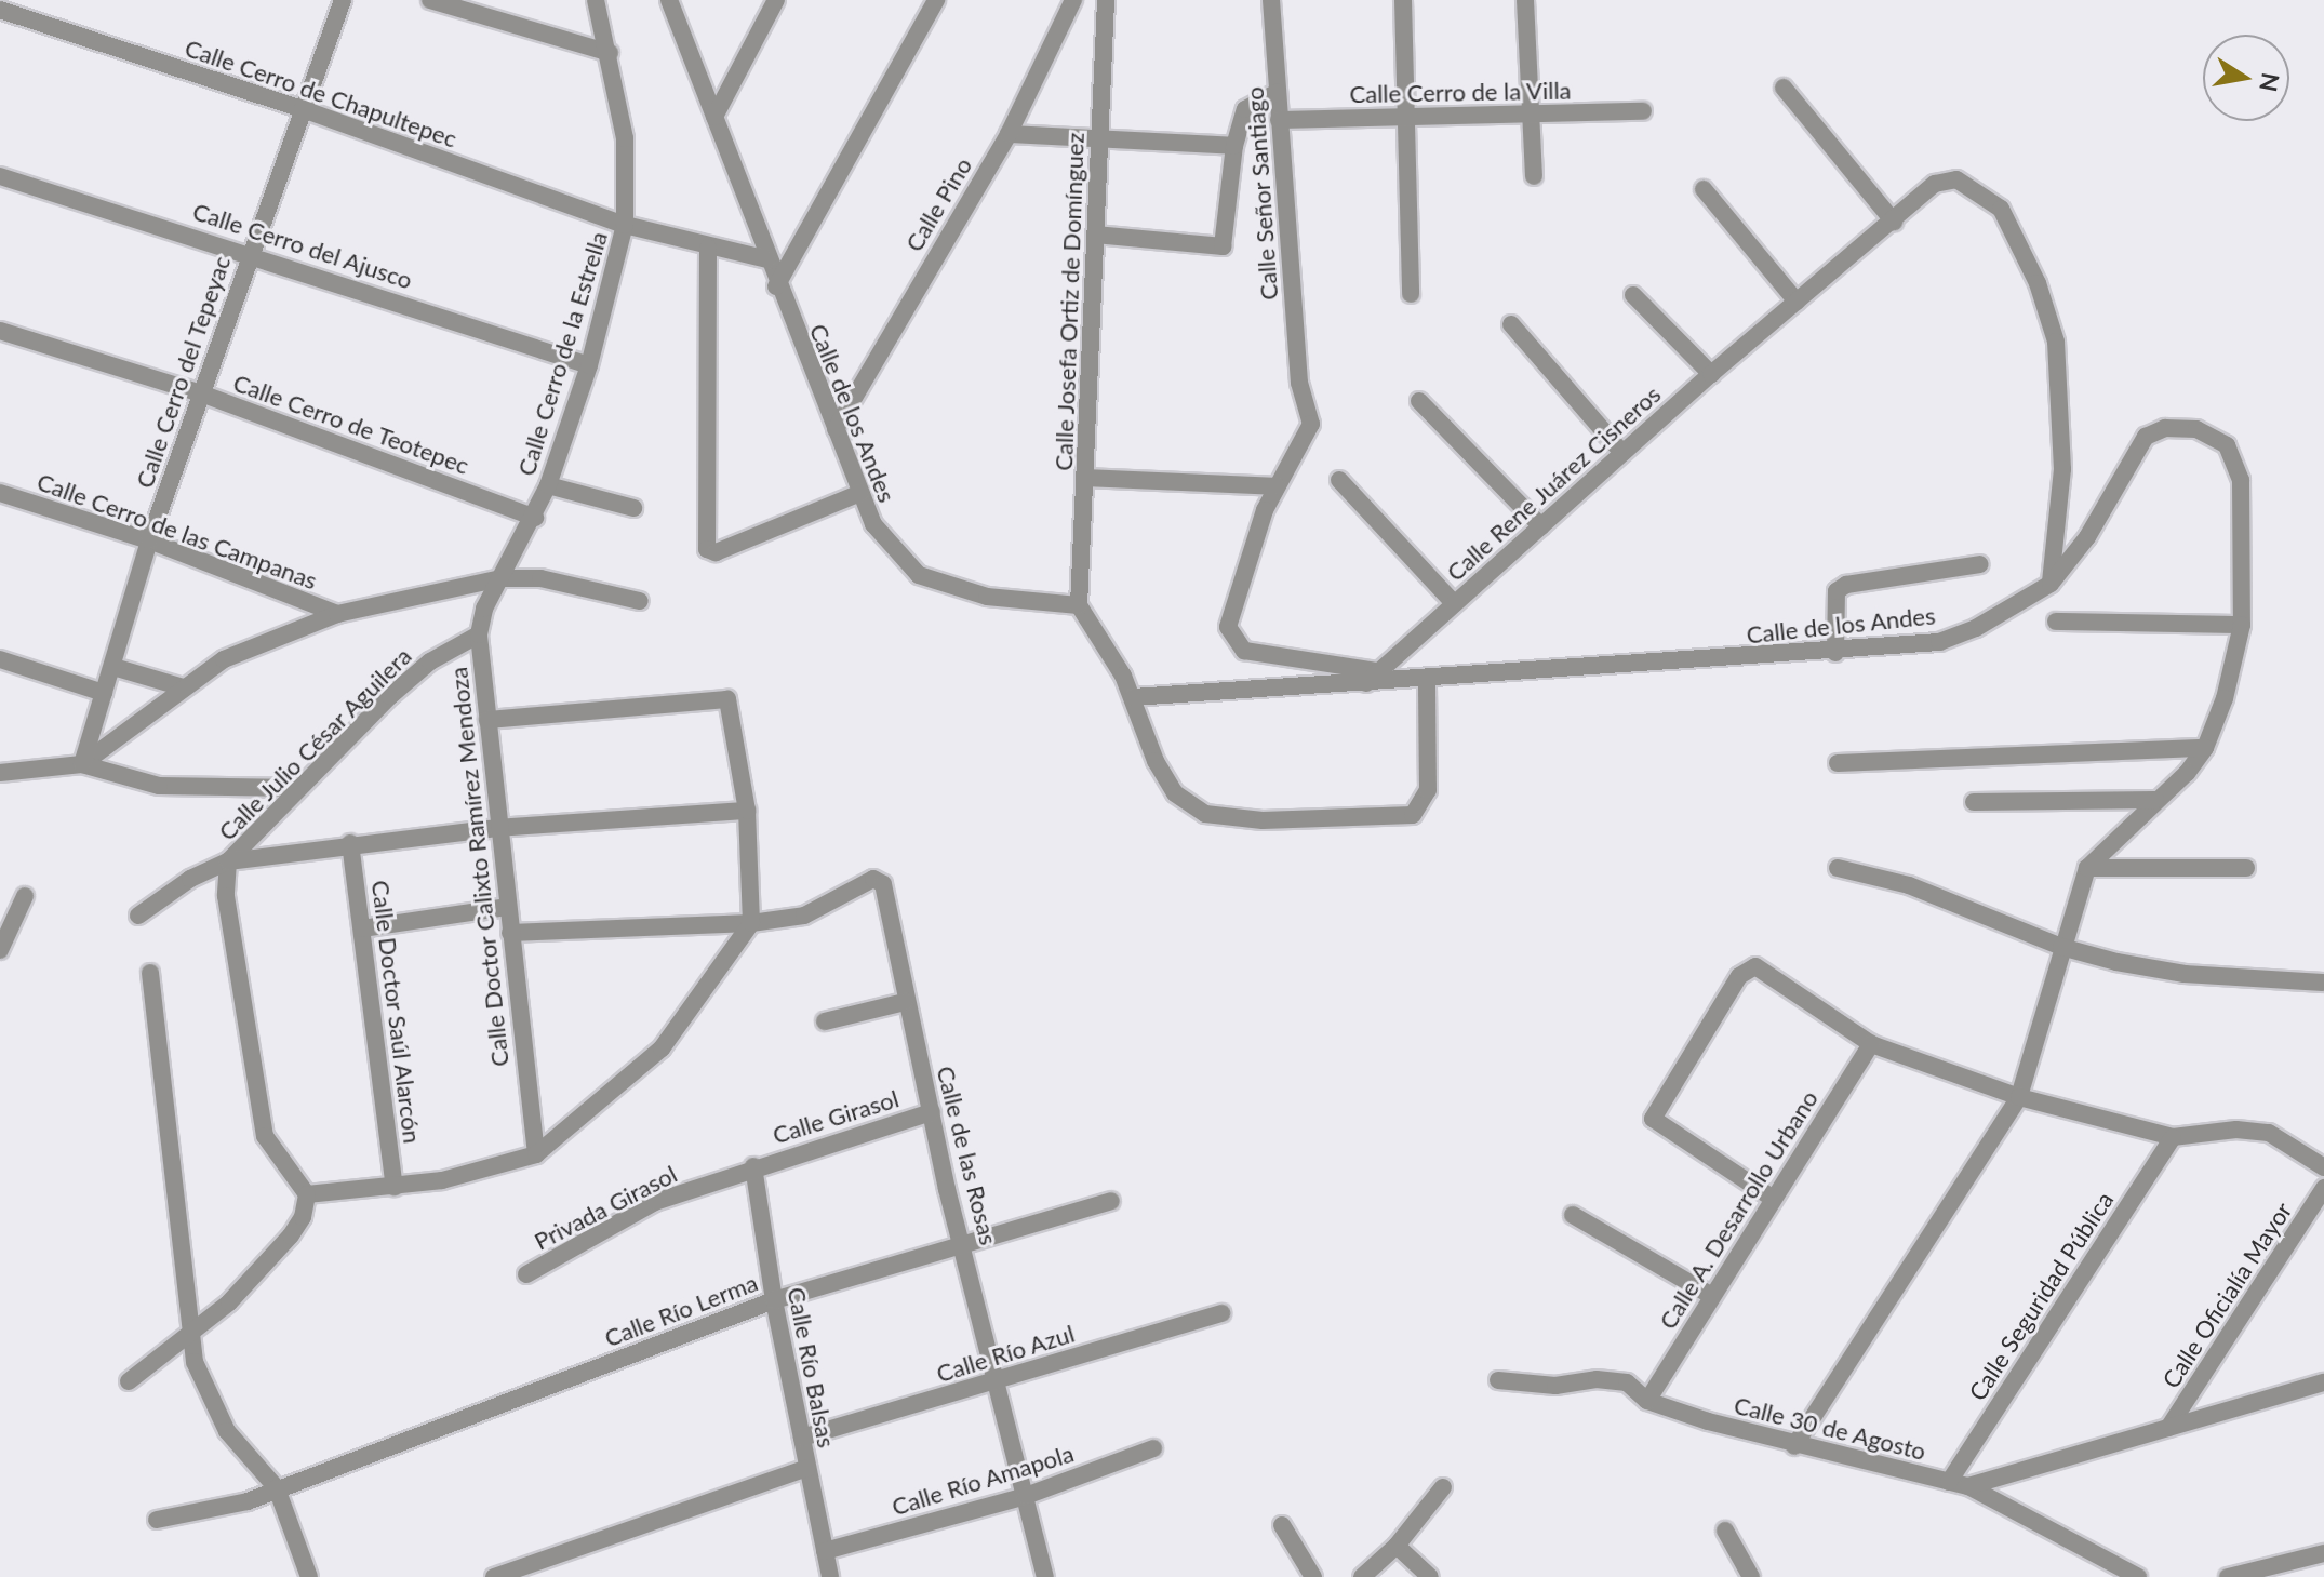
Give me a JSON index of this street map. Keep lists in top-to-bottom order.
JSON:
{
  "streets": {
    "street": [
      "Calle Cerro de la Villa",
      "Calle Cerro de Chapultepec",
      "Calle Señor Santiago",
      "Calle Pino",
      "Calle Cerro del Ajusco",
      "Calle Josefa Ortiz de Domínguez",
      "Calle Cerro de la Estrella",
      "Calle Cerro del Tepeyac",
      "Calle de los Andes",
      "Calle Cerro de Teotepec",
      "Calle Rene Juárez Cisneros",
      "Calle Cerro de las Campanas",
      "Calle Julio César Aguilera",
      "Calle Doctor Calixto Ramírez Mendoza",
      "Calle Doctor Saúl Alarcón",
      "Calle Girasol",
      "Calle de las Rosas",
      "Privada Girasol",
      "Calle A. Desarrollo Urbano",
      "Calle Oficialía Mayor",
      "Calle Seguridad Pública",
      "Calle Río Lerma",
      "Calle Río Azul",
      "Calle Río Balsas",
      "Calle 30 de Agosto",
      "Calle Río Amapola"
    ]
  },
  "crossings": [
    ["Calle Cerro de la Villa", "Calle Señor Santiago"],
    ["Calle Cerro de Chapultepec", "Calle Cerro de la Estrella"],
    ["Calle Cerro de Chapultepec", "Calle Cerro del Tepeyac"],
    ["Calle Cerro de Chapultepec", "Calle de los Andes"],
    ["Calle Señor Santiago", "Calle de los Andes"],
    ["Calle Señor Santiago", "Calle Rene Juárez Cisneros"],
    ["Calle Pino", "Calle de los Andes"],
    ["Calle Cerro del Ajusco", "Calle Cerro de la Estrella"],
    ["Calle Cerro del Ajusco", "Calle Cerro del Tepeyac"],
    ["Calle Josefa Ortiz de Domínguez", "Calle de los Andes"],
    ["Calle Cerro de la Estrella", "Calle Cerro de Teotepec"],
    ["Calle Cerro de la Estrella", "Calle Doctor Calixto Ramírez Mendoza"],
    ["Calle Cerro del Tepeyac", "Calle Cerro de Teotepec"],
    ["Calle Cerro del Tepeyac", "Calle Cerro de las Campanas"],
    ["Calle de los Andes", "Calle Rene Juárez Cisneros"],
    ["Calle de los Andes", "Calle 30 de Agosto"],
    ["Calle Julio César Aguilera", "Calle Doctor Calixto Ramírez Mendoza"],
    ["Calle Girasol", "Calle de las Rosas"],
    ["Calle Girasol", "Privada Girasol"],
    ["Calle Girasol", "Calle Río Balsas"],
    ["Calle de las Rosas", "Calle Río Lerma"],
    ["Calle de las Rosas", "Calle Río Azul"],
    ["Calle de las Rosas", "Calle Río Amapola"],
    ["Privada Girasol", "Calle Río Balsas"],
    ["Calle A. Desarrollo Urbano", "Calle 30 de Agosto"],
    ["Calle Seguridad Pública", "Calle 30 de Agosto"],
    ["Calle Río Lerma", "Calle Río Balsas"],
    ["Calle Río Azul", "Calle Río Balsas"],
    ["Calle Río Balsas", "Calle Río Amapola"]
  ],
  "north": "right"
}
